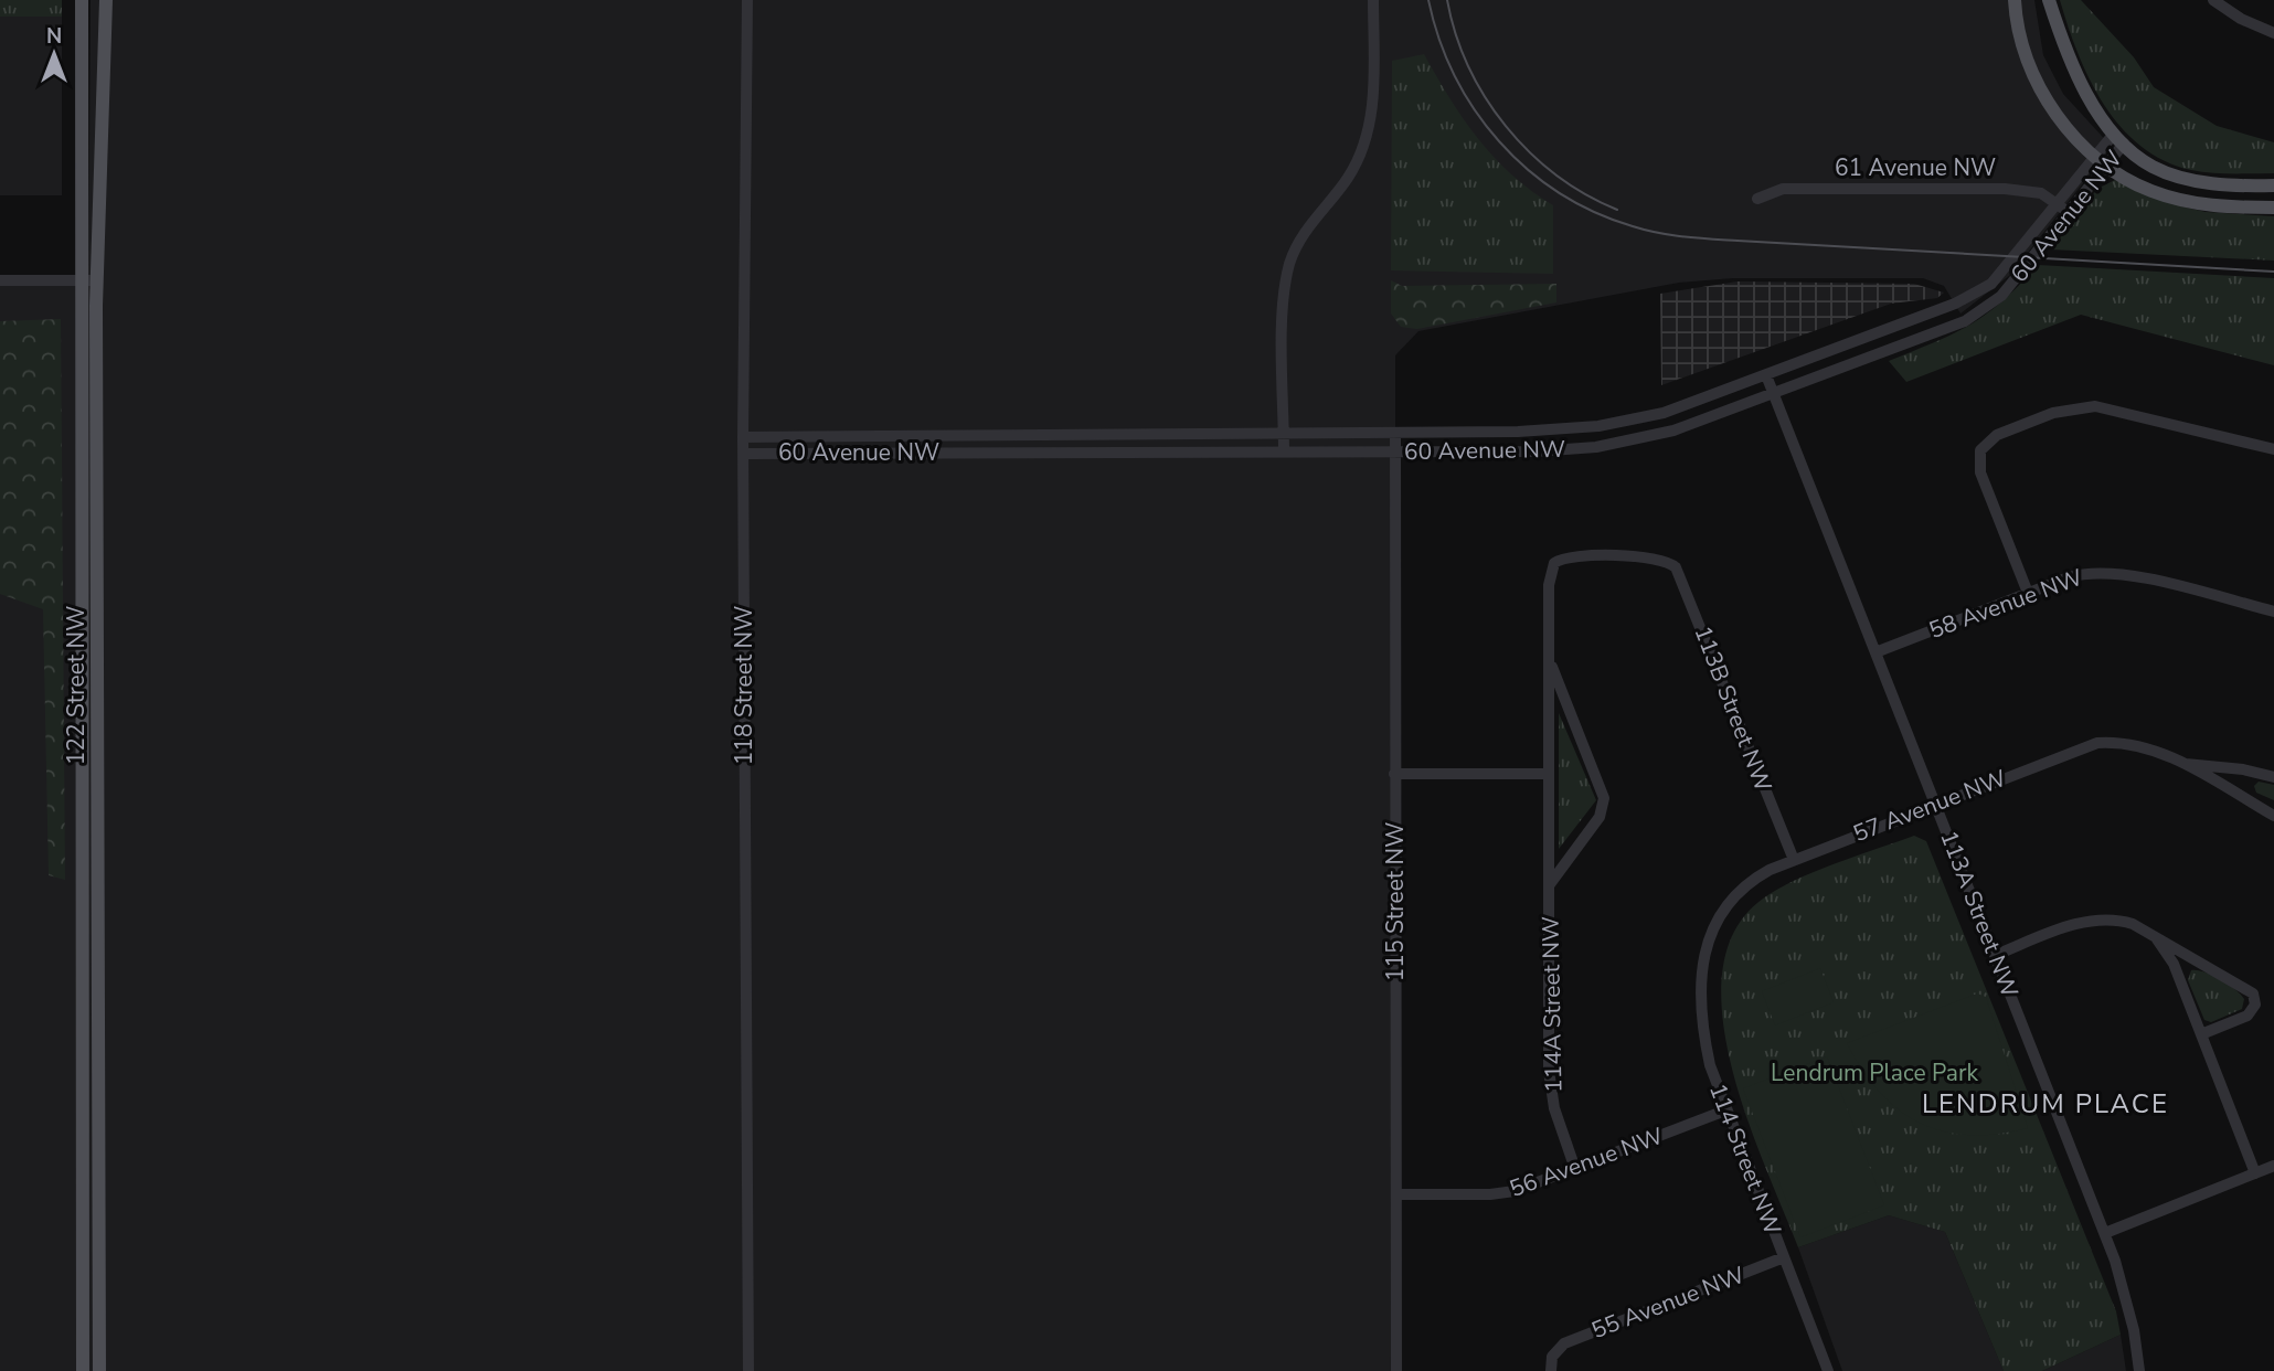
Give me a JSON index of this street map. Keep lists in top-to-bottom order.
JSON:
{
  "streets": {
    "main road": ["122 Street NW"],
    "street": [
      "61 Avenue NW",
      "60 Avenue NW",
      "58 Avenue NW",
      "118 Street NW",
      "113B Street NW",
      "57 Avenue NW",
      "115 Street NW",
      "113A Street NW",
      "114A Street NW",
      "114 Street NW",
      "56 Avenue NW",
      "55 Avenue NW"
    ]
  },
  "crossings": [
    ["61 Avenue NW", "60 Avenue NW"],
    ["60 Avenue NW", "118 Street NW"],
    ["60 Avenue NW", "115 Street NW"],
    ["60 Avenue NW", "113A Street NW"],
    ["58 Avenue NW", "113A Street NW"],
    ["113B Street NW", "57 Avenue NW"],
    ["113B Street NW", "114A Street NW"],
    ["57 Avenue NW", "113A Street NW"],
    ["57 Avenue NW", "114 Street NW"],
    ["115 Street NW", "56 Avenue NW"],
    ["114A Street NW", "56 Avenue NW"],
    ["114 Street NW", "56 Avenue NW"],
    ["114 Street NW", "55 Avenue NW"]
  ],
  "districts": ["LENDRUM PLACE"],
  "parks": ["Lendrum Place Park"],
  "north": "top"
}
